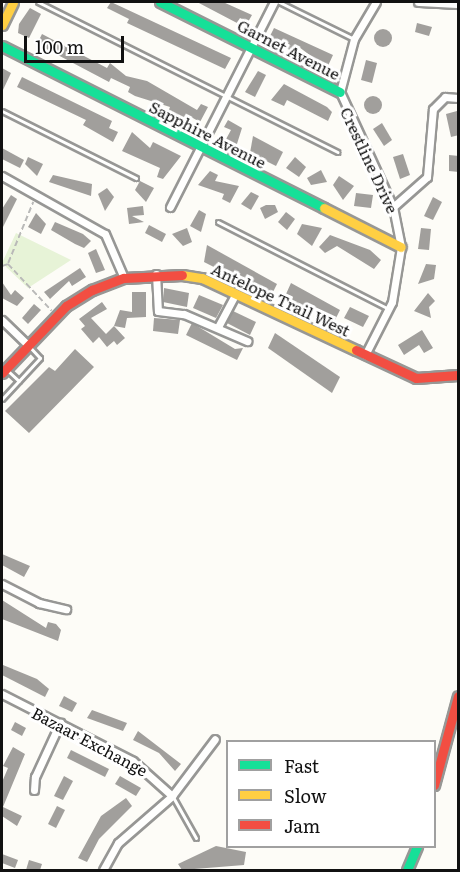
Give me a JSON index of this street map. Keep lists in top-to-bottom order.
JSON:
{
  "streets": {
    "street": [
      "Garnet Avenue",
      "Sapphire Avenue",
      "Crestline Drive",
      "Antelope Trail West",
      "Bazaar Exchange"
    ]
  },
  "crossings": [
    ["Garnet Avenue", "Crestline Drive"],
    ["Sapphire Avenue", "Crestline Drive"],
    ["Crestline Drive", "Antelope Trail West"]
  ],
  "legend": ["Fast", "Slow", "Jam"],
  "scale_bar": "100 m"
}
